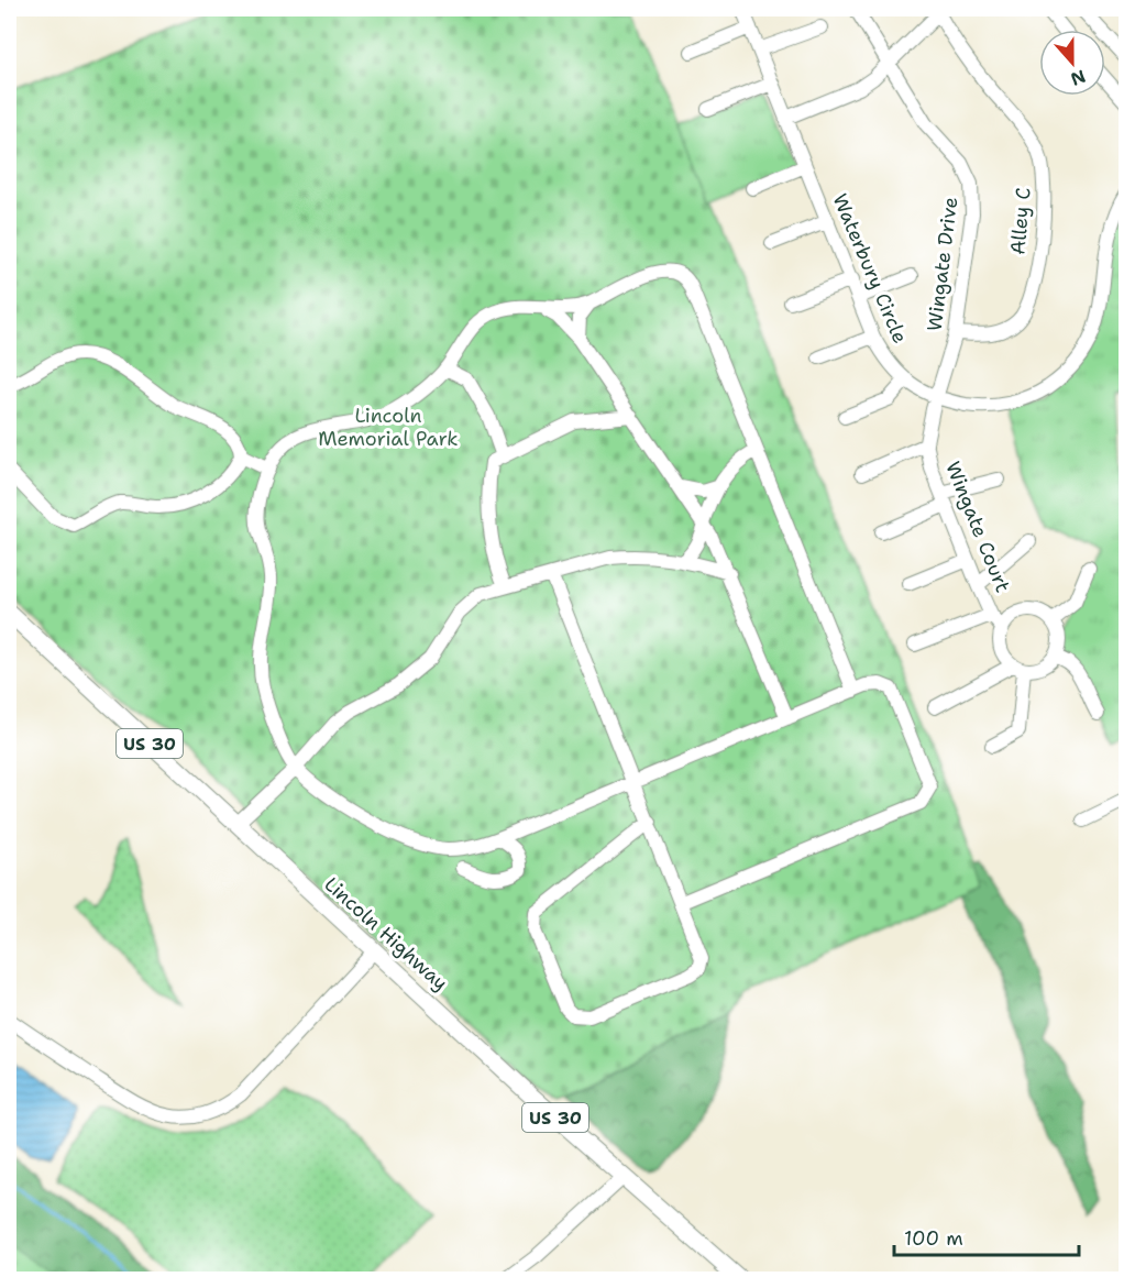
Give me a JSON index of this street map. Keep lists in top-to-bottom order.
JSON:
{
  "streets": {
    "main road": ["US 30", "Lincoln Highway"],
    "street": [
      "Alley C",
      "Wingate Drive",
      "Waterbury Circle",
      "Wingate Court"
    ]
  },
  "crossings": [
    ["Alley C", "Wingate Drive"],
    ["Wingate Drive", "Waterbury Circle"],
    ["Wingate Drive", "Wingate Court"],
    ["Waterbury Circle", "Wingate Court"]
  ],
  "parks": ["Lincoln Memorial Park"],
  "scale_bar": "100 m",
  "north": "bottom"
}
